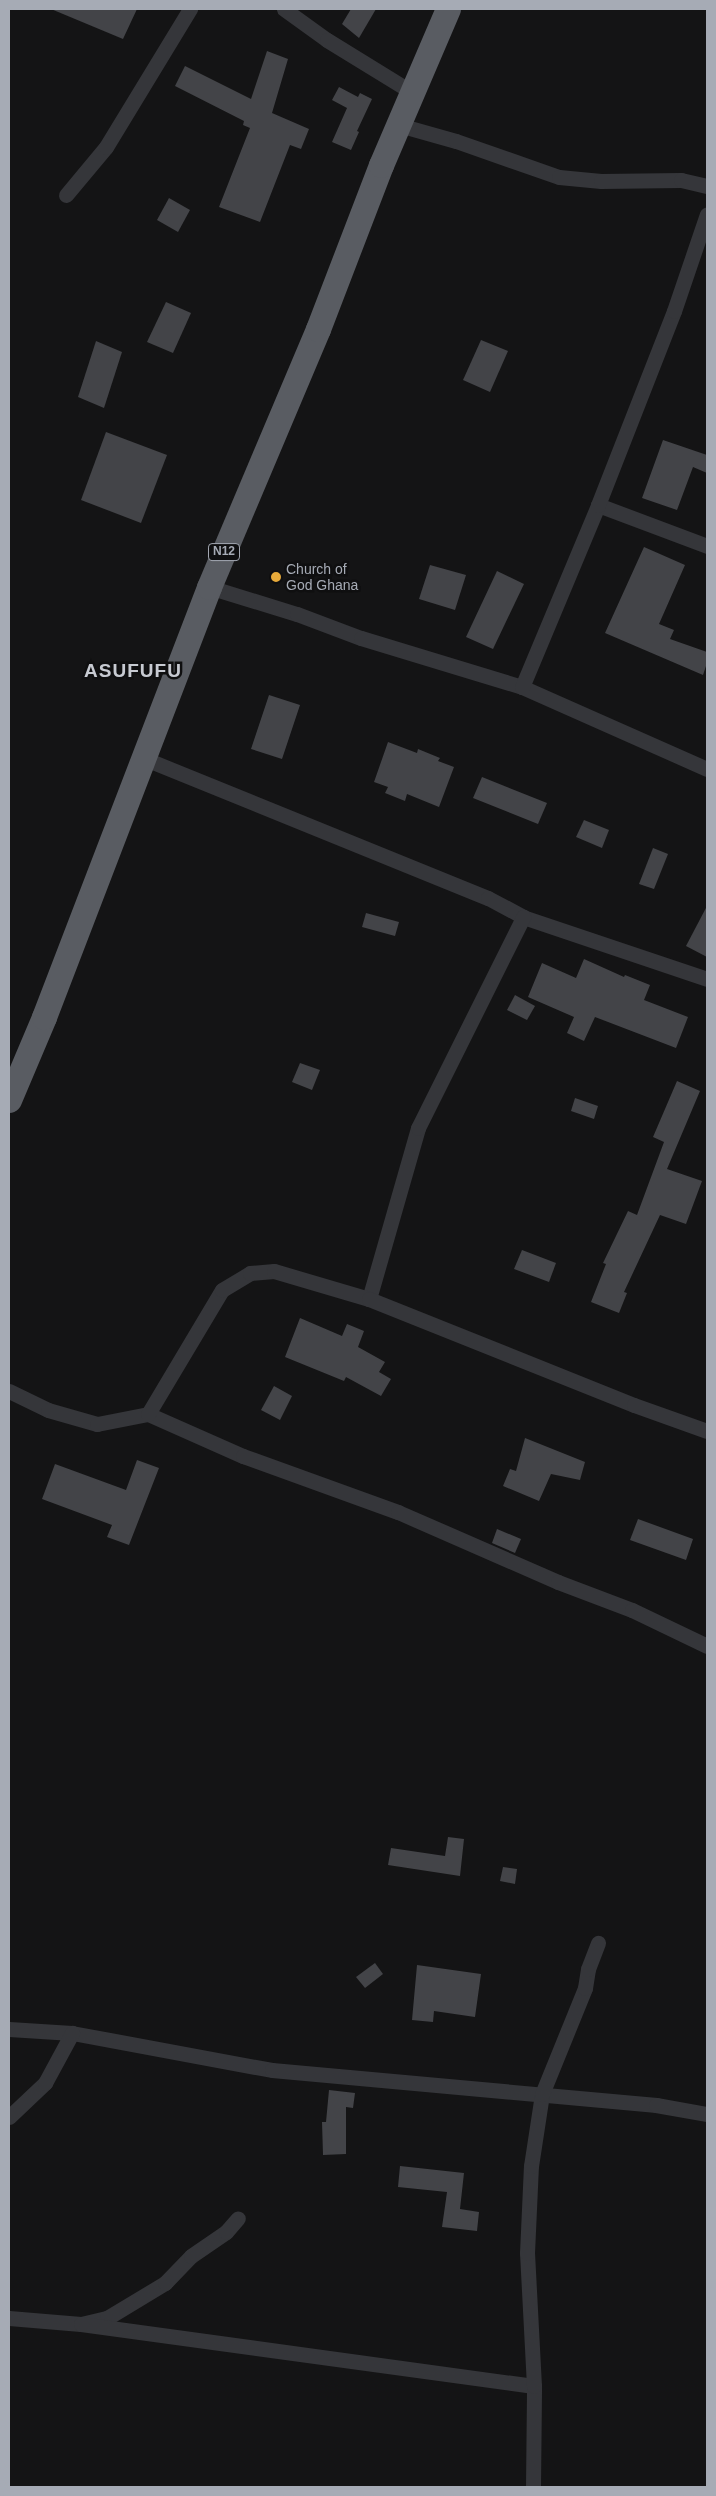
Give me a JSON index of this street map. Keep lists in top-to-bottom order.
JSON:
{
  "streets": {
    "highway": ["N12"]
  },
  "districts": ["ASUFUFU"],
  "places": ["Church of God Ghana"]
}
